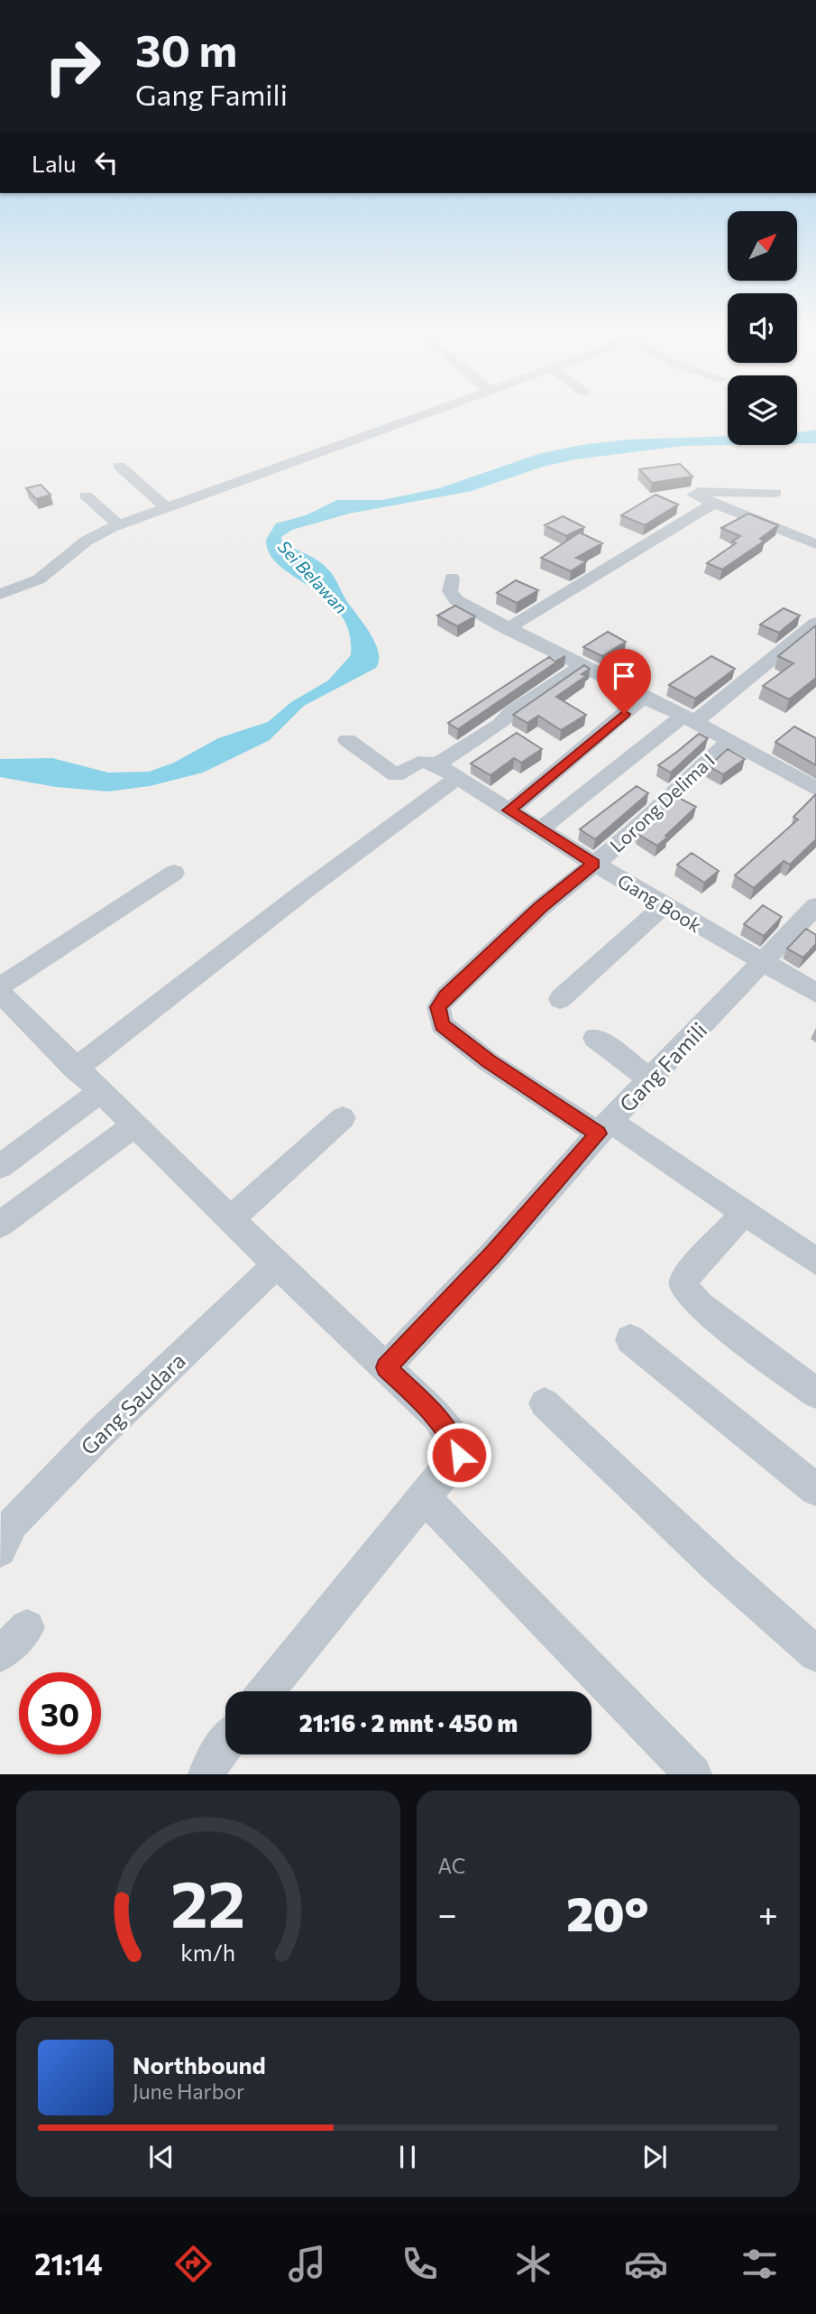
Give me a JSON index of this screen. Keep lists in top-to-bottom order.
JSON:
{
  "streets": {
    "street": [
      "Lorong Delima I",
      "Gang Book",
      "Gang Famili",
      "Gang Saudara"
    ]
  },
  "crossings": [
    ["Lorong Delima I", "Gang Book"],
    ["Lorong Delima I", "Gang Famili"],
    ["Gang Book", "Gang Famili"]
  ],
  "water": ["Sei Belawan"],
  "north": "top right",
  "page": {
    "turn": ["30 m", "Gang Famili"],
    "then": "Lalu",
    "limit": "30",
    "trip": "21:16 · 2 mnt · 450 m",
    "tile": "AC",
    "heat": ["−", "20°", "+"],
    "song": ["Northbound", "June Harbor"],
    "tabs": "21:14",
    "gauge": ["22", "km/h"]
  }
}
